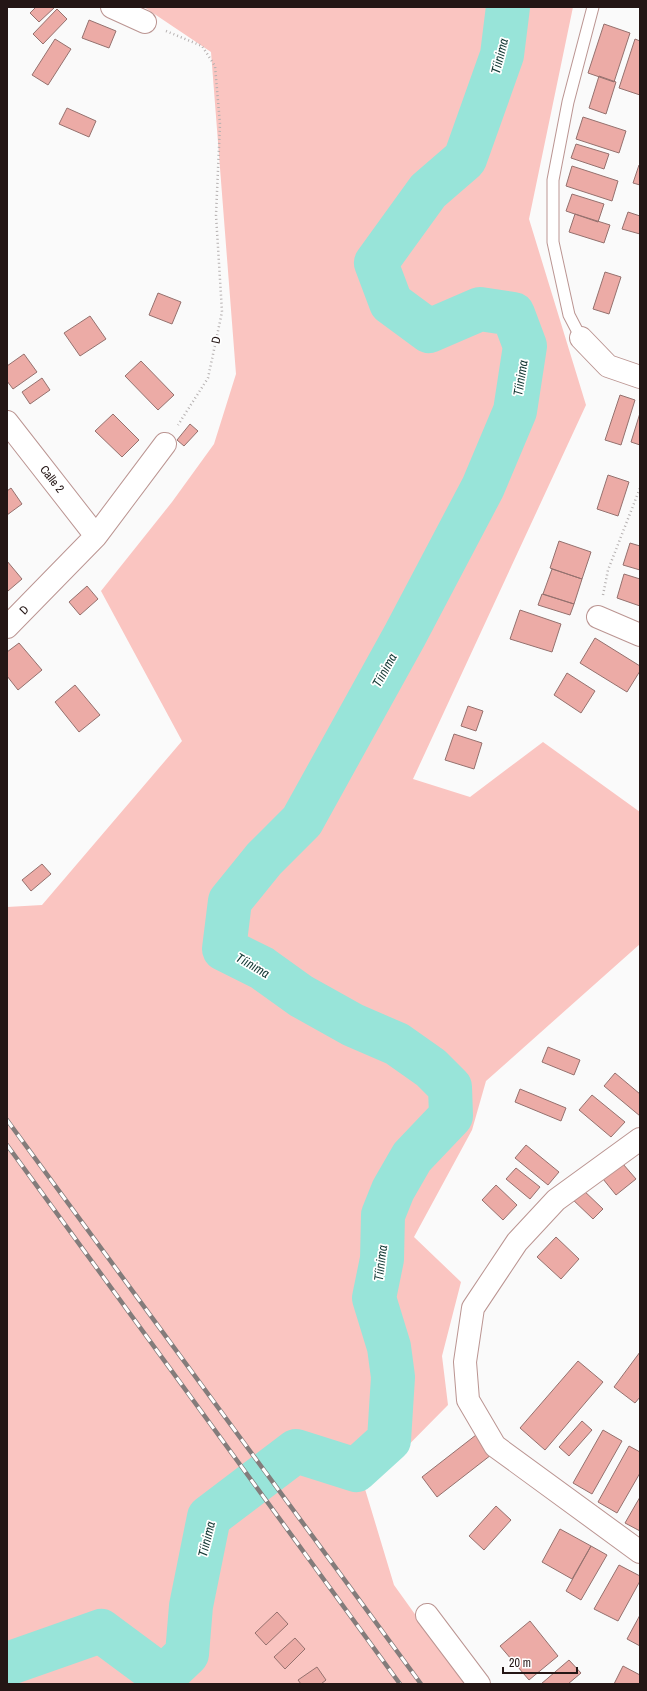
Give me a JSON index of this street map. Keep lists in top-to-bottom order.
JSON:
{
  "streets": {
    "street": ["D", "Calle 2"]
  },
  "crossings": [
    ["D", "Calle 2"]
  ],
  "water": ["Tíinima"],
  "scale_bar": "20 m"
}
